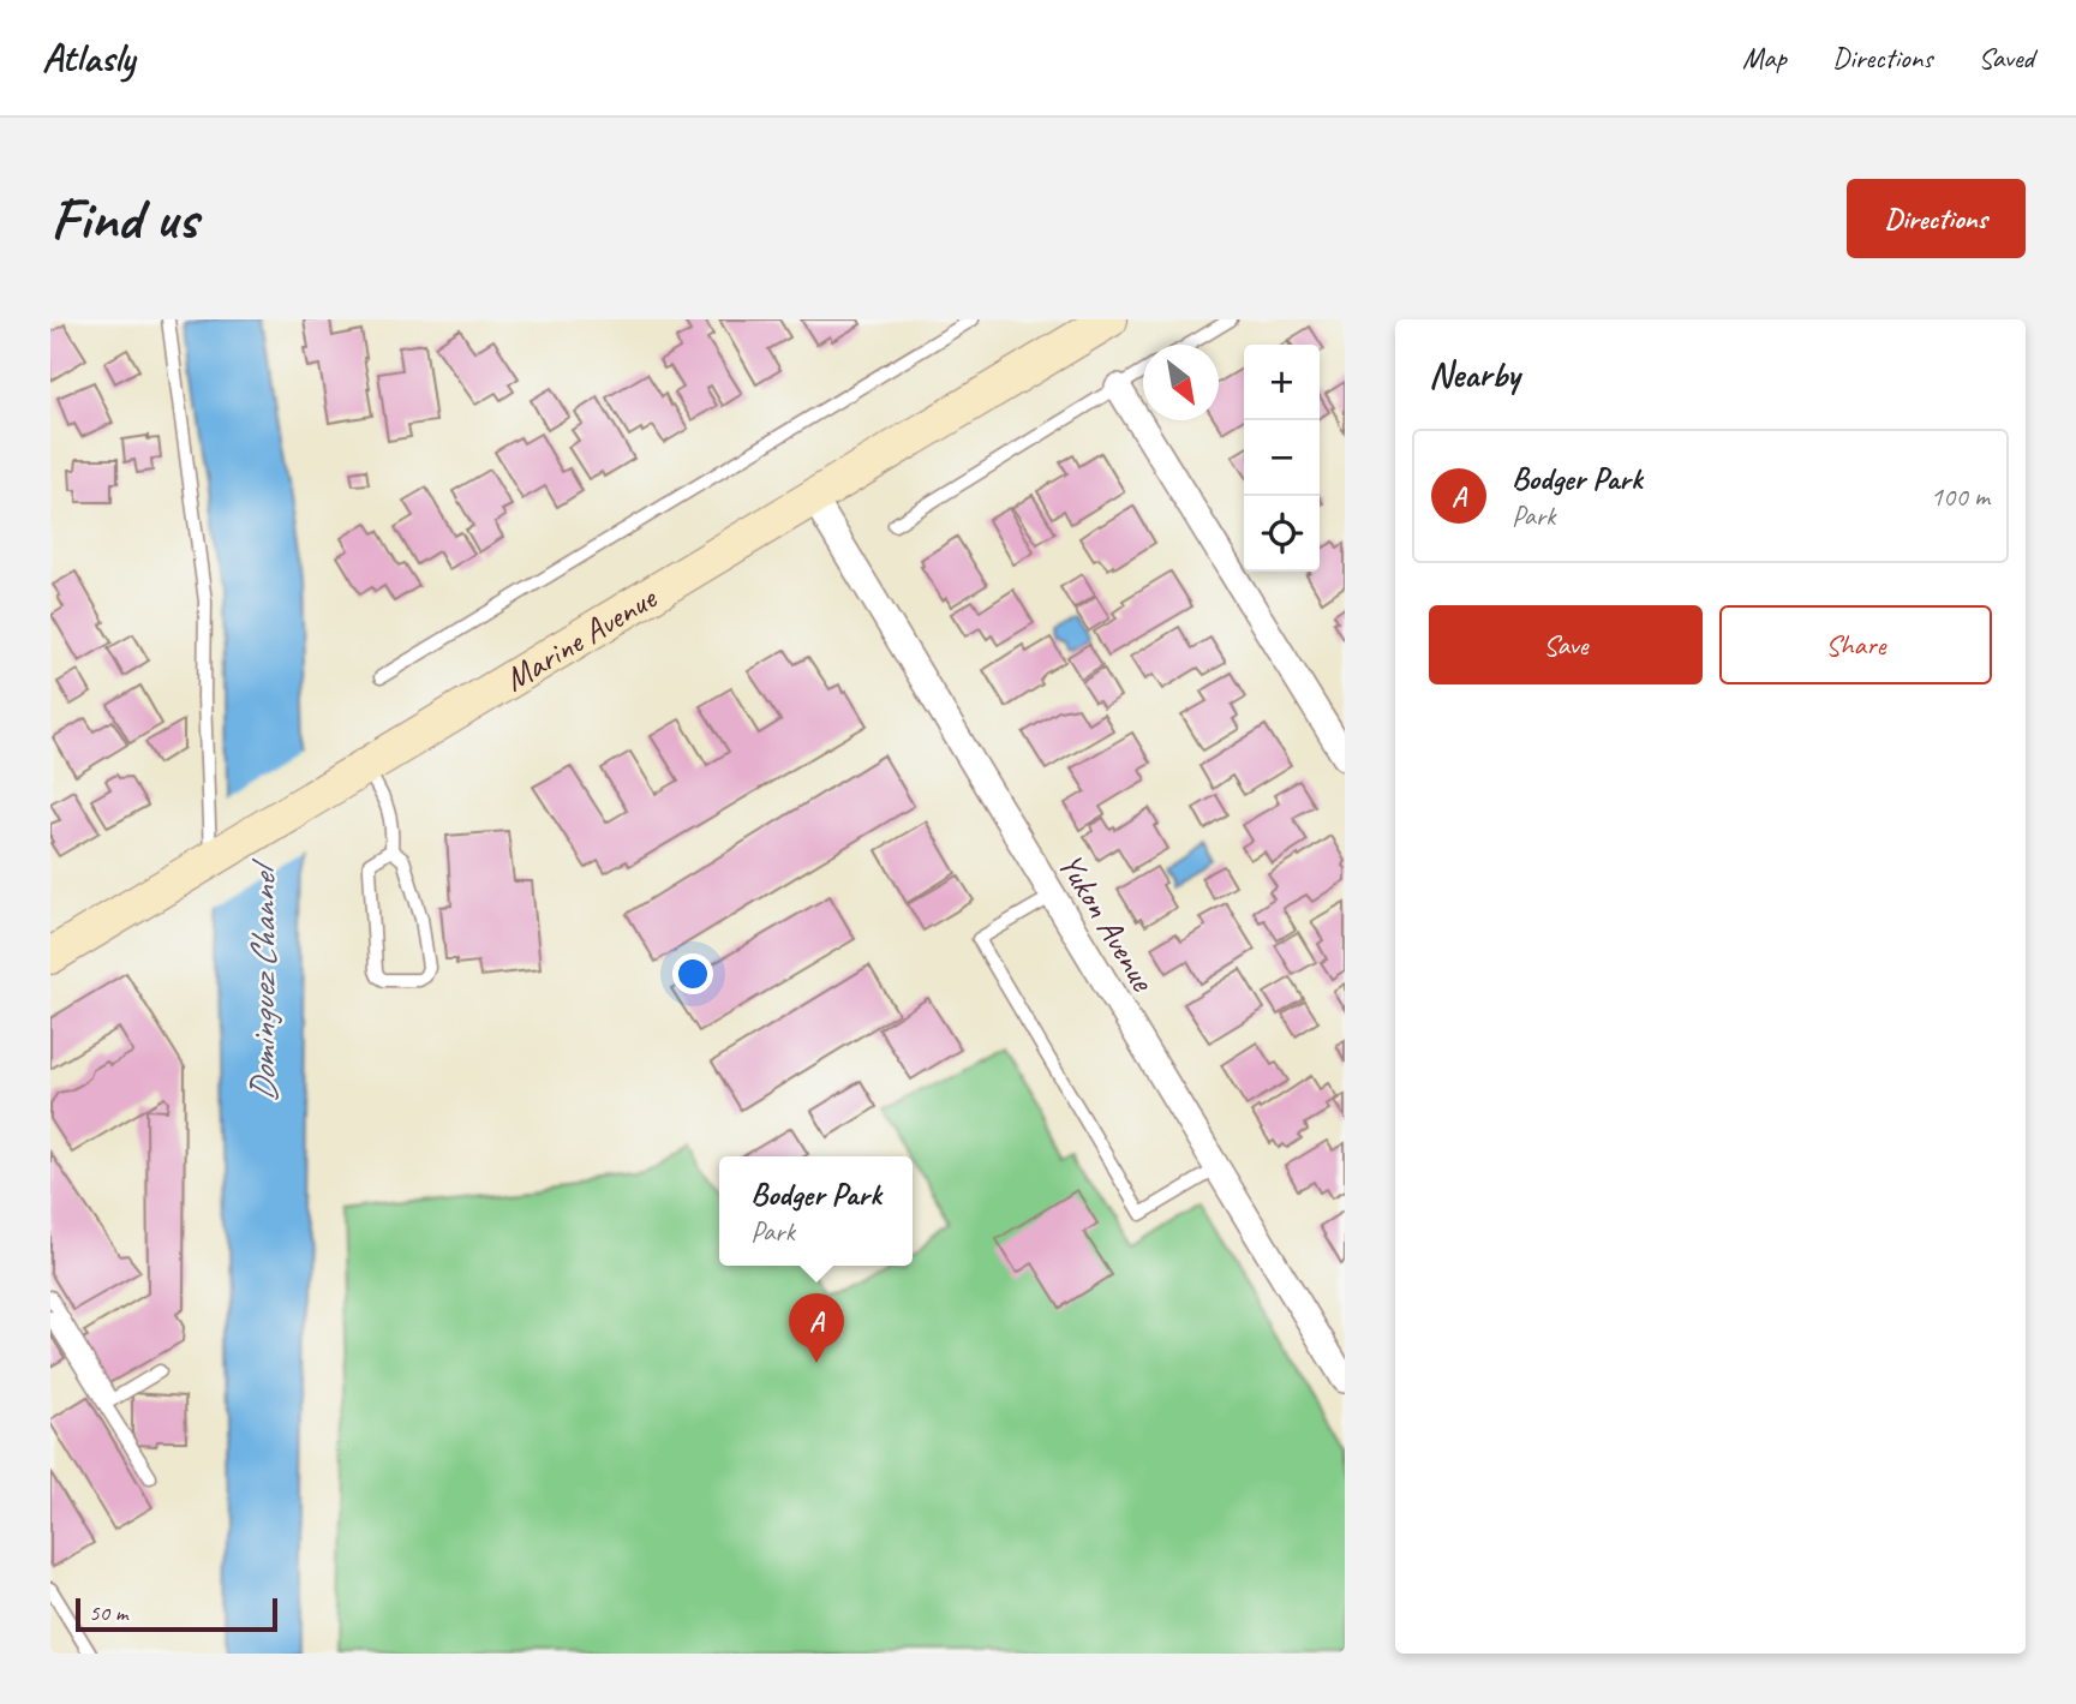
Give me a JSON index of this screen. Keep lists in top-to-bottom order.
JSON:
{
  "streets": {
    "main road": ["Marine Avenue"],
    "street": ["Yukon Avenue"]
  },
  "crossings": [
    ["Marine Avenue", "Yukon Avenue"]
  ],
  "water": ["Dominguez Channel"],
  "scale_bar": "50 m",
  "north": "bottom right",
  "page": {
    "header": "Atlasly",
    "nav": ["Map", "Directions", "Saved"],
    "buttons": [
      "Directions",
      ["Save", "Share"]
    ],
    "title": "Find us",
    "heading": "Nearby",
    "map_buttons": ["+", "−"],
    "list": [
      {
        "mark": "A",
        "name": "Bodger Park",
        "note": "Park",
        "value": "100 m"
      }
    ],
    "popup": ["Bodger Park", "Park"],
    "pins": "A",
    "scale": "50 m"
  }
}
